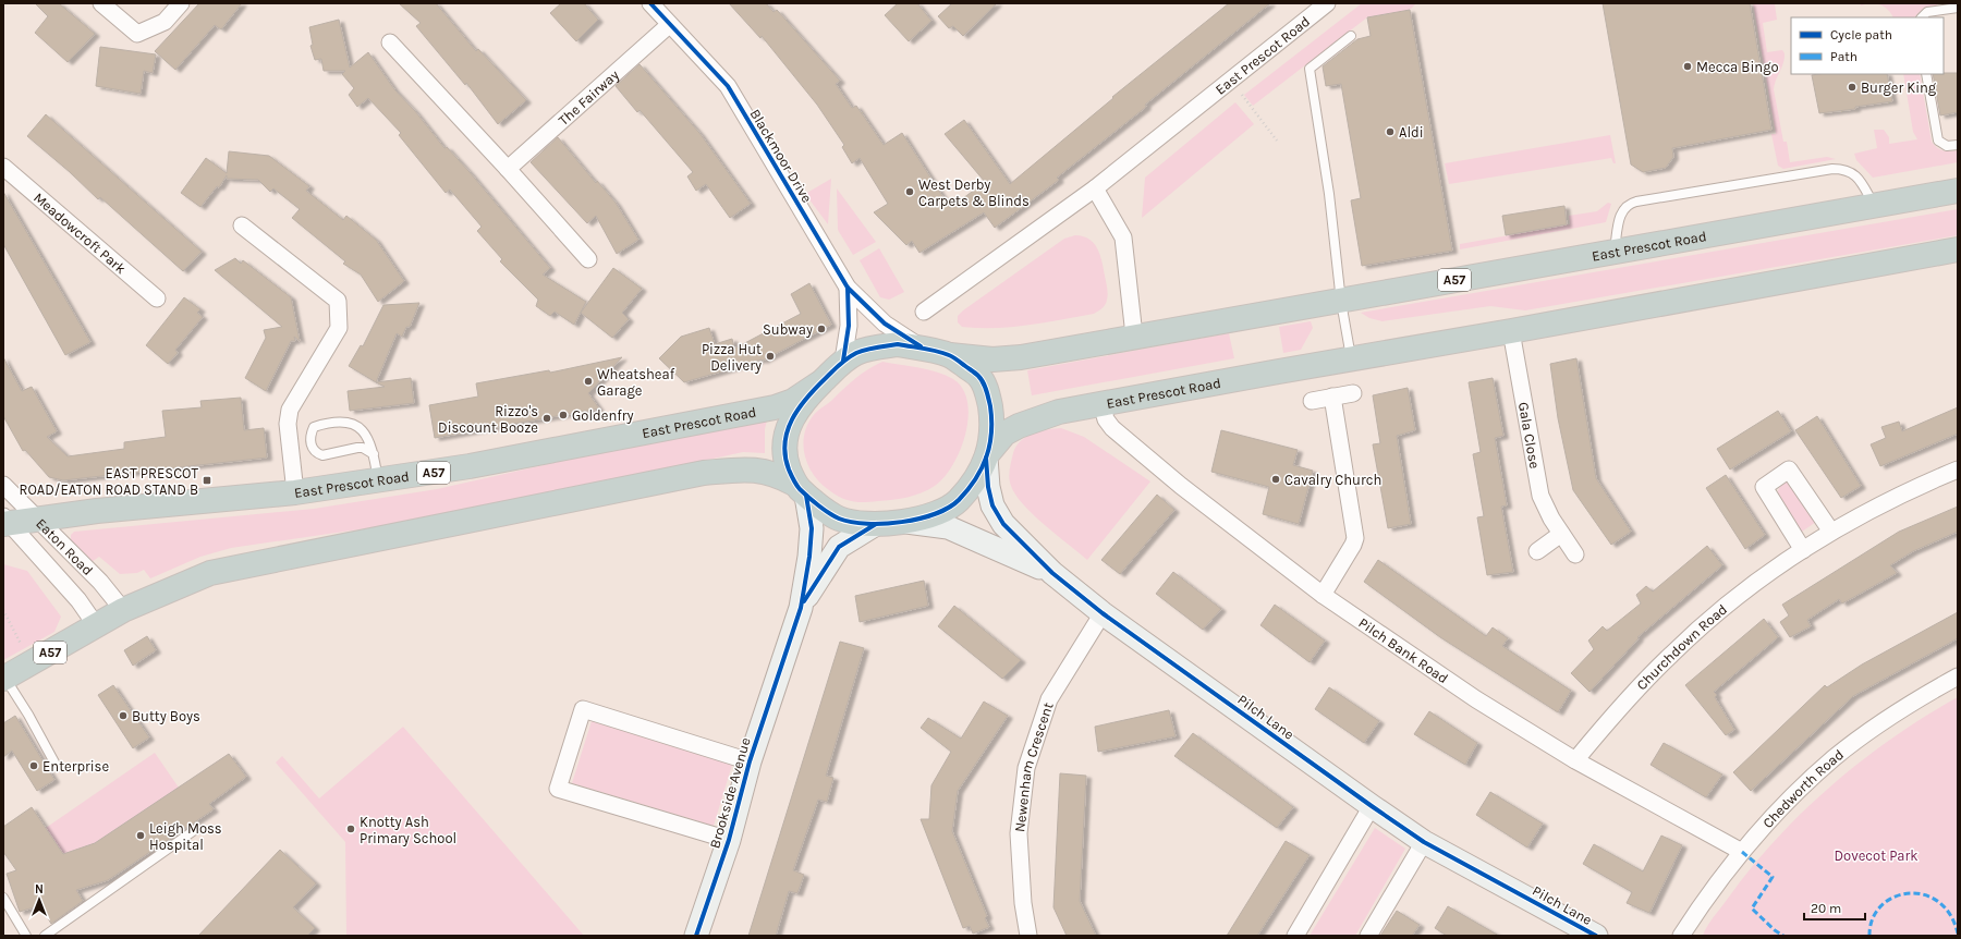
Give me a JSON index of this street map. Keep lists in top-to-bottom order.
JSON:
{
  "streets": {
    "highway": ["East Prescot Road", "A57"],
    "street": [
      "The Fairway",
      "Blackmoor Drive",
      "Meadowcroft Park",
      "Gala Close",
      "Eaton Road",
      "Churchdown Road",
      "Pilch Bank Road",
      "Pilch Lane",
      "Newenham Crescent",
      "Chedworth Road",
      "Brookside Avenue"
    ]
  },
  "crossings": [
    ["East Prescot Road", "A57"],
    ["East Prescot Road", "Gala Close"],
    ["East Prescot Road", "Eaton Road"],
    ["East Prescot Road", "Pilch Bank Road"],
    ["East Prescot Road", "Pilch Lane"],
    ["The Fairway", "Blackmoor Drive"],
    ["Blackmoor Drive", "A57"],
    ["A57", "Eaton Road"],
    ["A57", "Pilch Lane"],
    ["A57", "Brookside Avenue"],
    ["Churchdown Road", "Pilch Bank Road"],
    ["Pilch Bank Road", "Chedworth Road"],
    ["Pilch Lane", "Newenham Crescent"]
  ],
  "parks": ["Dovecot Park"],
  "places": {
    "other": [
      "Mecca Bingo",
      "Burger King",
      "Aldi",
      "West Derby Carpets & Blinds",
      "Subway",
      "Pizza Hut Delivery",
      "Wheatsheaf Garage",
      "Goldenfry",
      "Rizzo's Discount Booze",
      "Cavalry Church",
      "Butty Boys",
      "Enterprise",
      "Knotty Ash Primary School",
      "Leigh Moss Hospital"
    ],
    "transit": ["EAST PRESCOT ROAD/EATON ROAD STAND B"]
  },
  "legend": ["Cycle path", "Path"],
  "scale_bar": "20 m",
  "north": "top"
}
